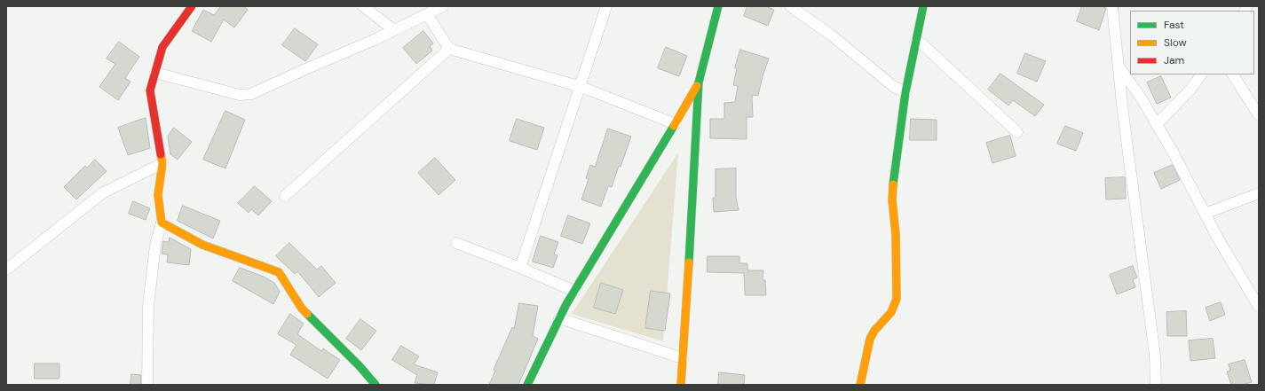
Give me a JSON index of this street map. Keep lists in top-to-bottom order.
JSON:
{
  "legend": ["Fast", "Slow", "Jam"]
}
